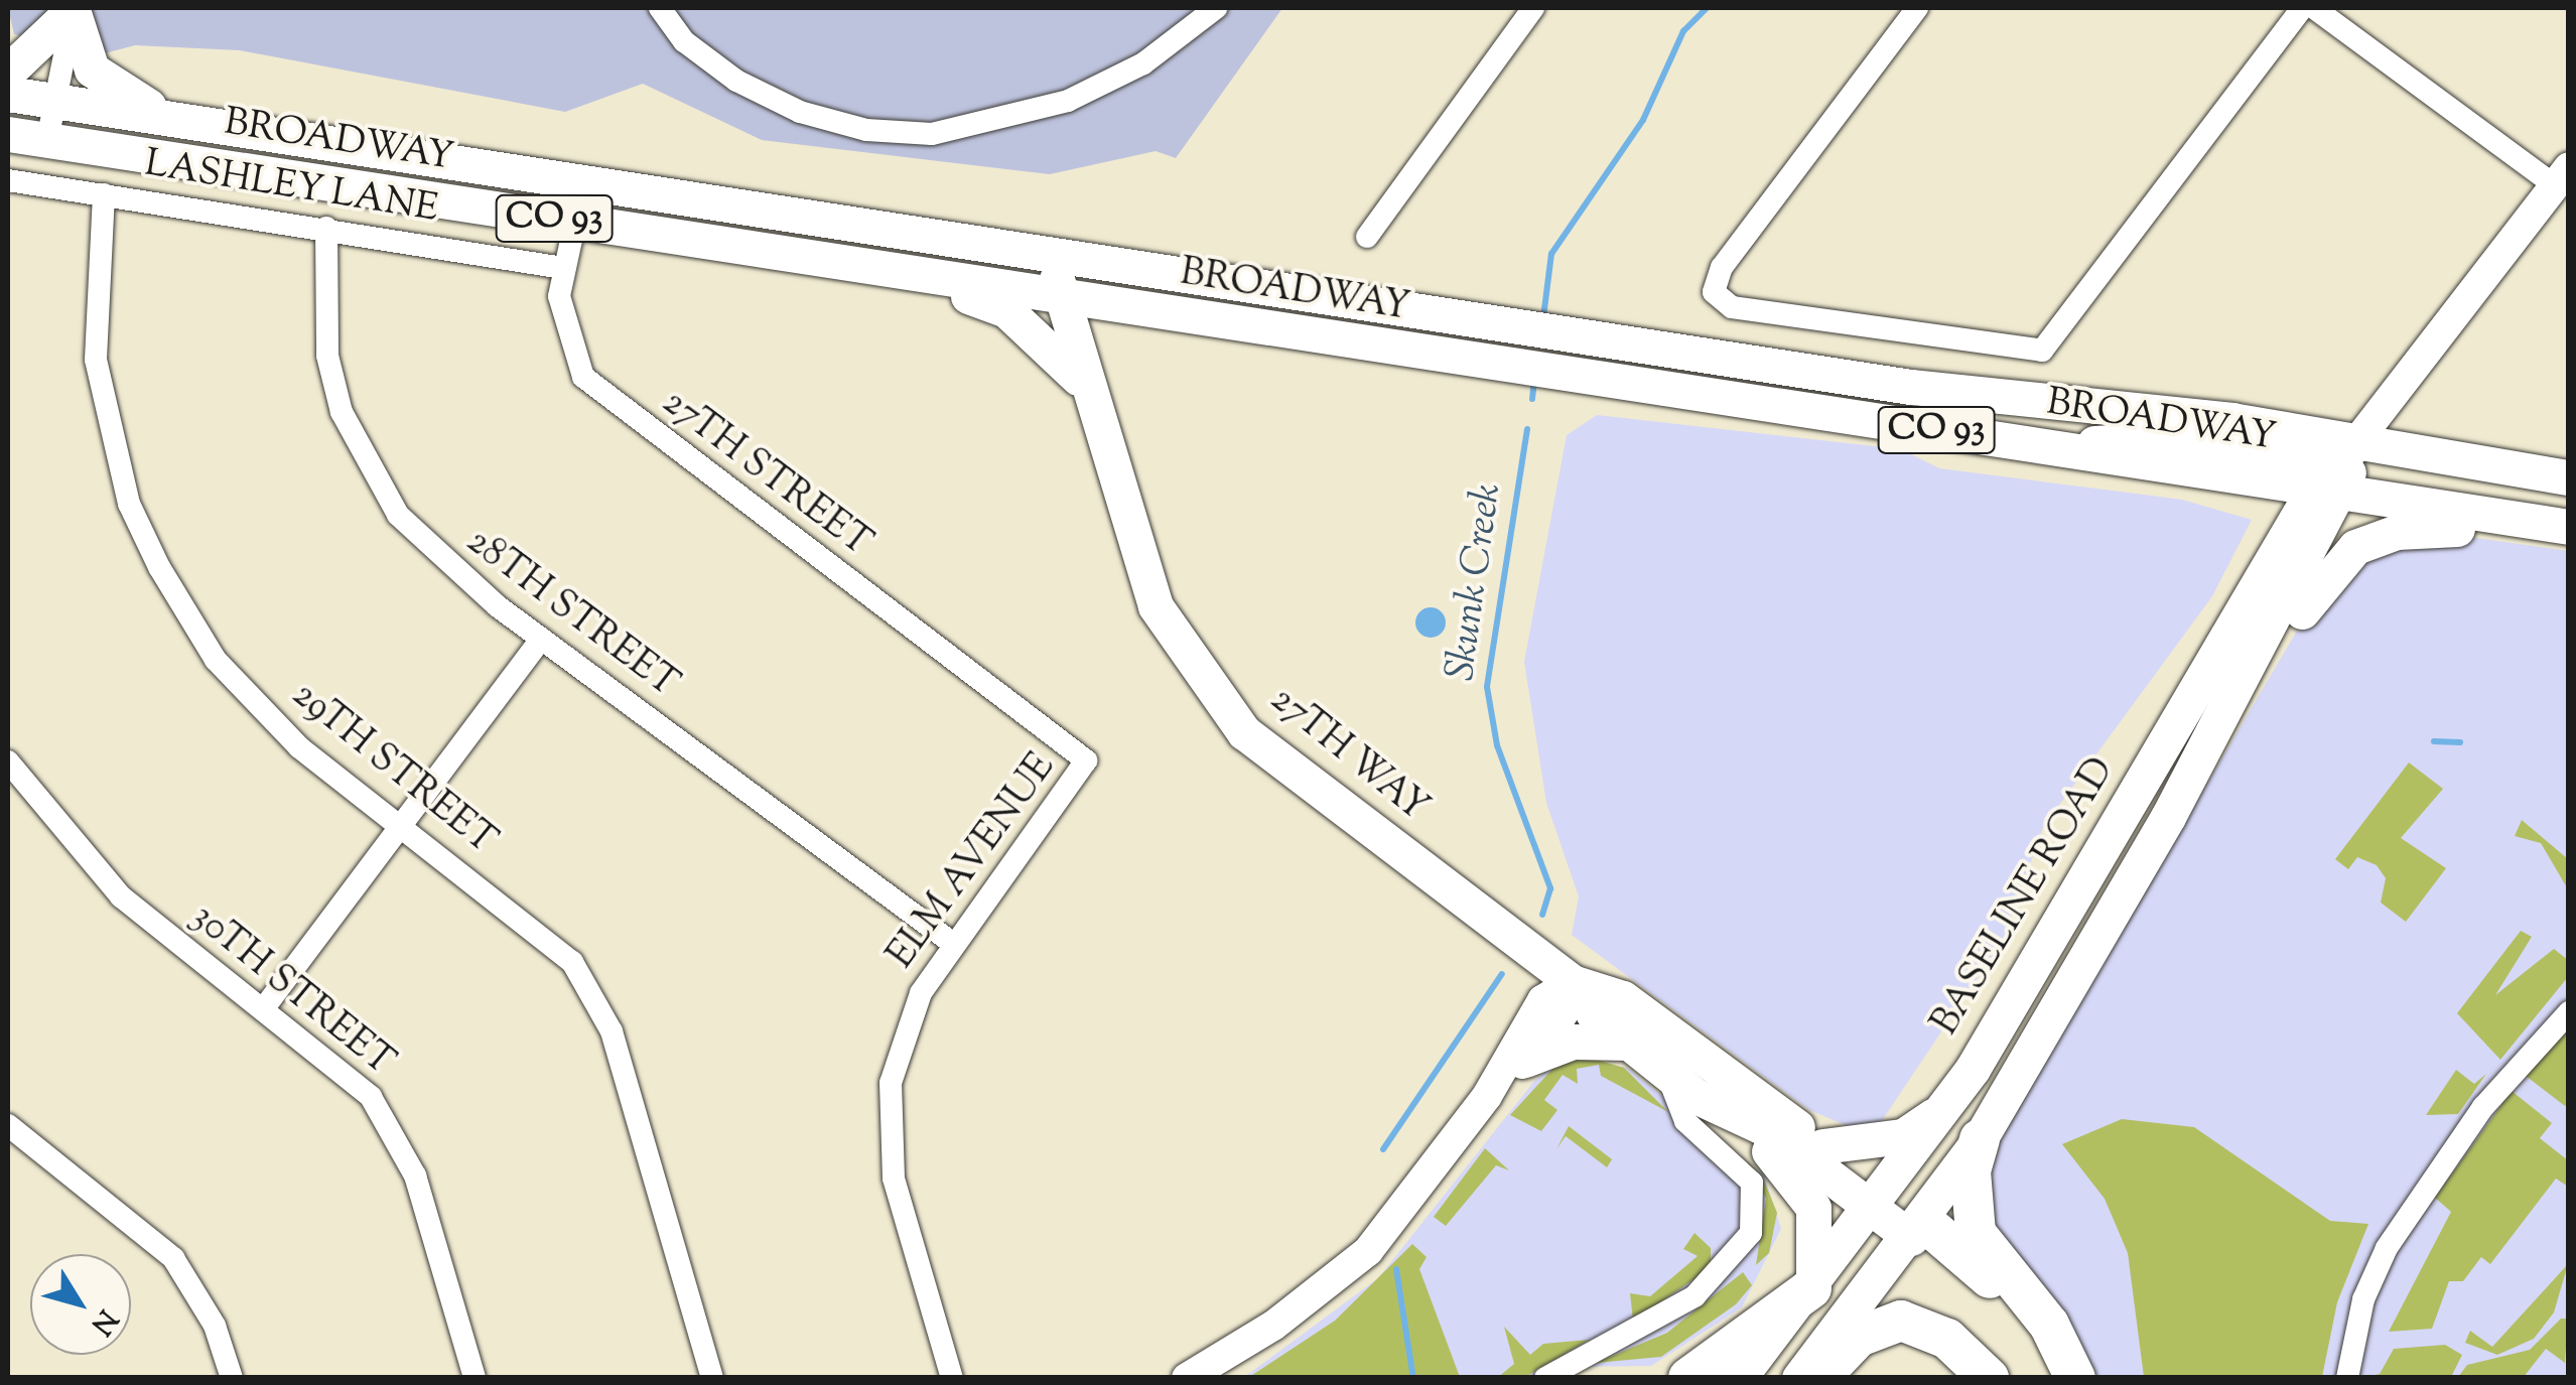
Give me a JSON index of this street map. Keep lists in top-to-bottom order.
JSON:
{
  "streets": {
    "main road": [
      "BROADWAY",
      "CO 93",
      "27TH WAY",
      "BASELINE ROAD"
    ],
    "street": [
      "LASHLEY LANE",
      "27TH STREET",
      "28TH STREET",
      "29TH STREET",
      "ELM AVENUE",
      "30TH STREET"
    ]
  },
  "crossings": [
    ["BROADWAY", "27TH STREET"],
    ["BROADWAY", "27TH WAY"],
    ["BROADWAY", "BASELINE ROAD"],
    ["LASHLEY LANE", "27TH STREET"],
    ["LASHLEY LANE", "28TH STREET"],
    ["LASHLEY LANE", "29TH STREET"],
    ["27TH STREET", "ELM AVENUE"],
    ["28TH STREET", "ELM AVENUE"],
    ["27TH WAY", "BASELINE ROAD"]
  ],
  "water": ["Skunk Creek"],
  "north": "bottom right"
}
